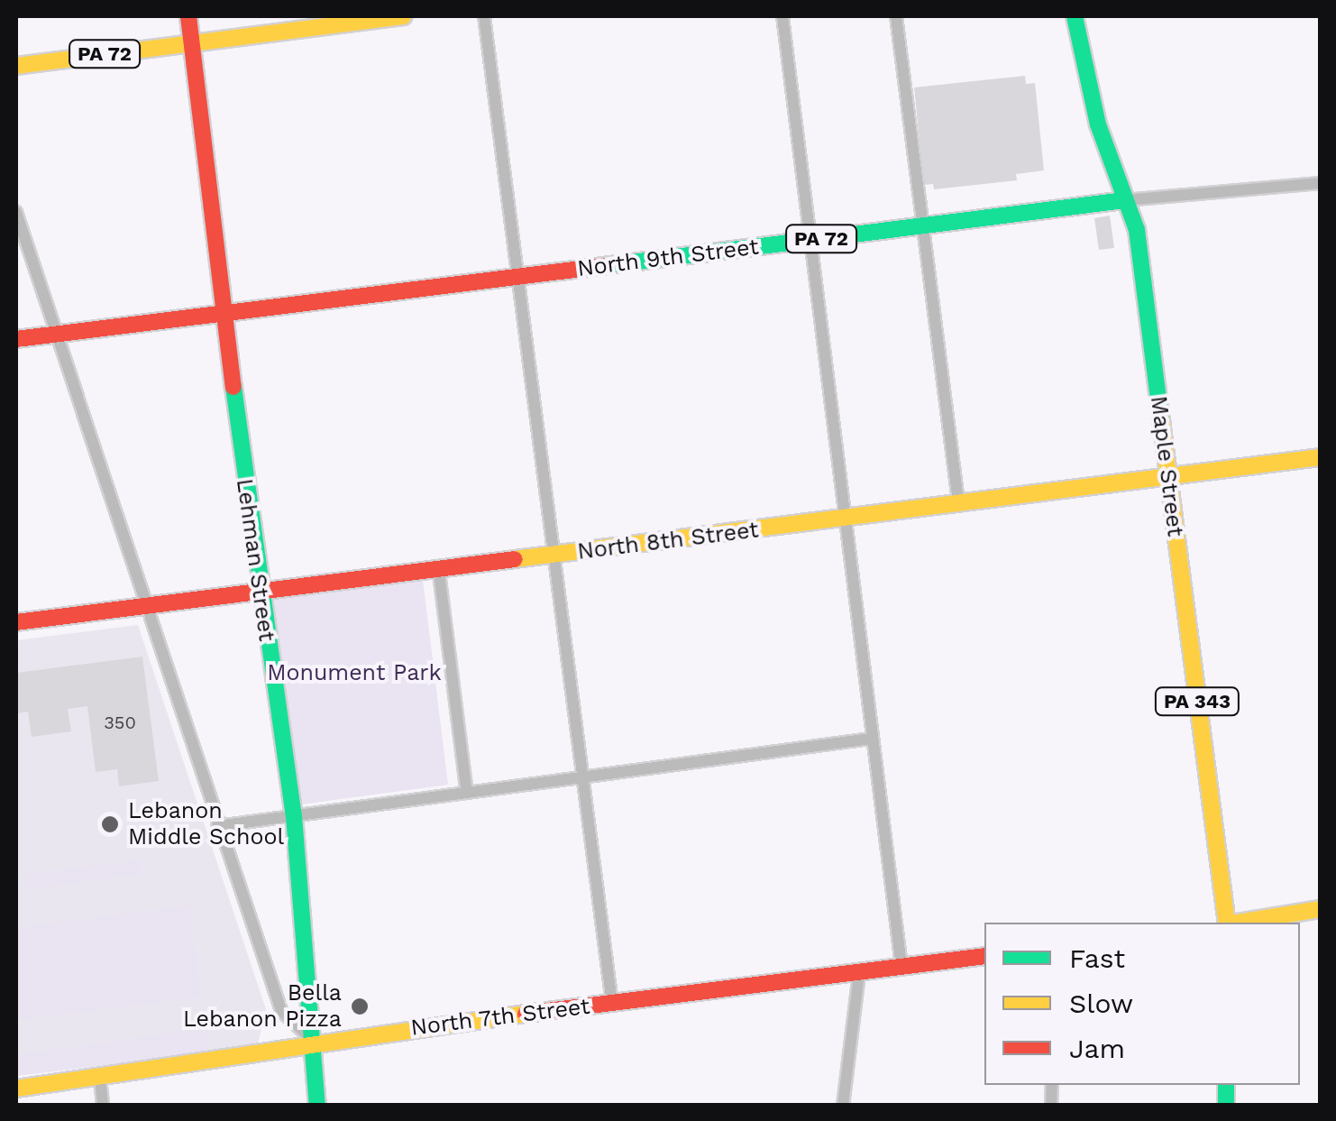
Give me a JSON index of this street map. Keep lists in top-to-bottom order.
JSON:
{
  "streets": {
    "main road": [
      "PA 72",
      "North 9th Street",
      "Maple Street",
      "North 8th Street",
      "Lehman Street",
      "PA 343",
      "North 7th Street"
    ]
  },
  "crossings": [
    ["PA 72", "Lehman Street"],
    ["North 9th Street", "Maple Street"],
    ["North 9th Street", "Lehman Street"],
    ["Maple Street", "North 8th Street"],
    ["North 8th Street", "Lehman Street"],
    ["Lehman Street", "North 7th Street"]
  ],
  "parks": ["Monument Park"],
  "places": ["Lebanon Middle School", "Bella Lebanon Pizza"],
  "house_numbers": ["350"],
  "legend": ["Fast", "Slow", "Jam"]
}
